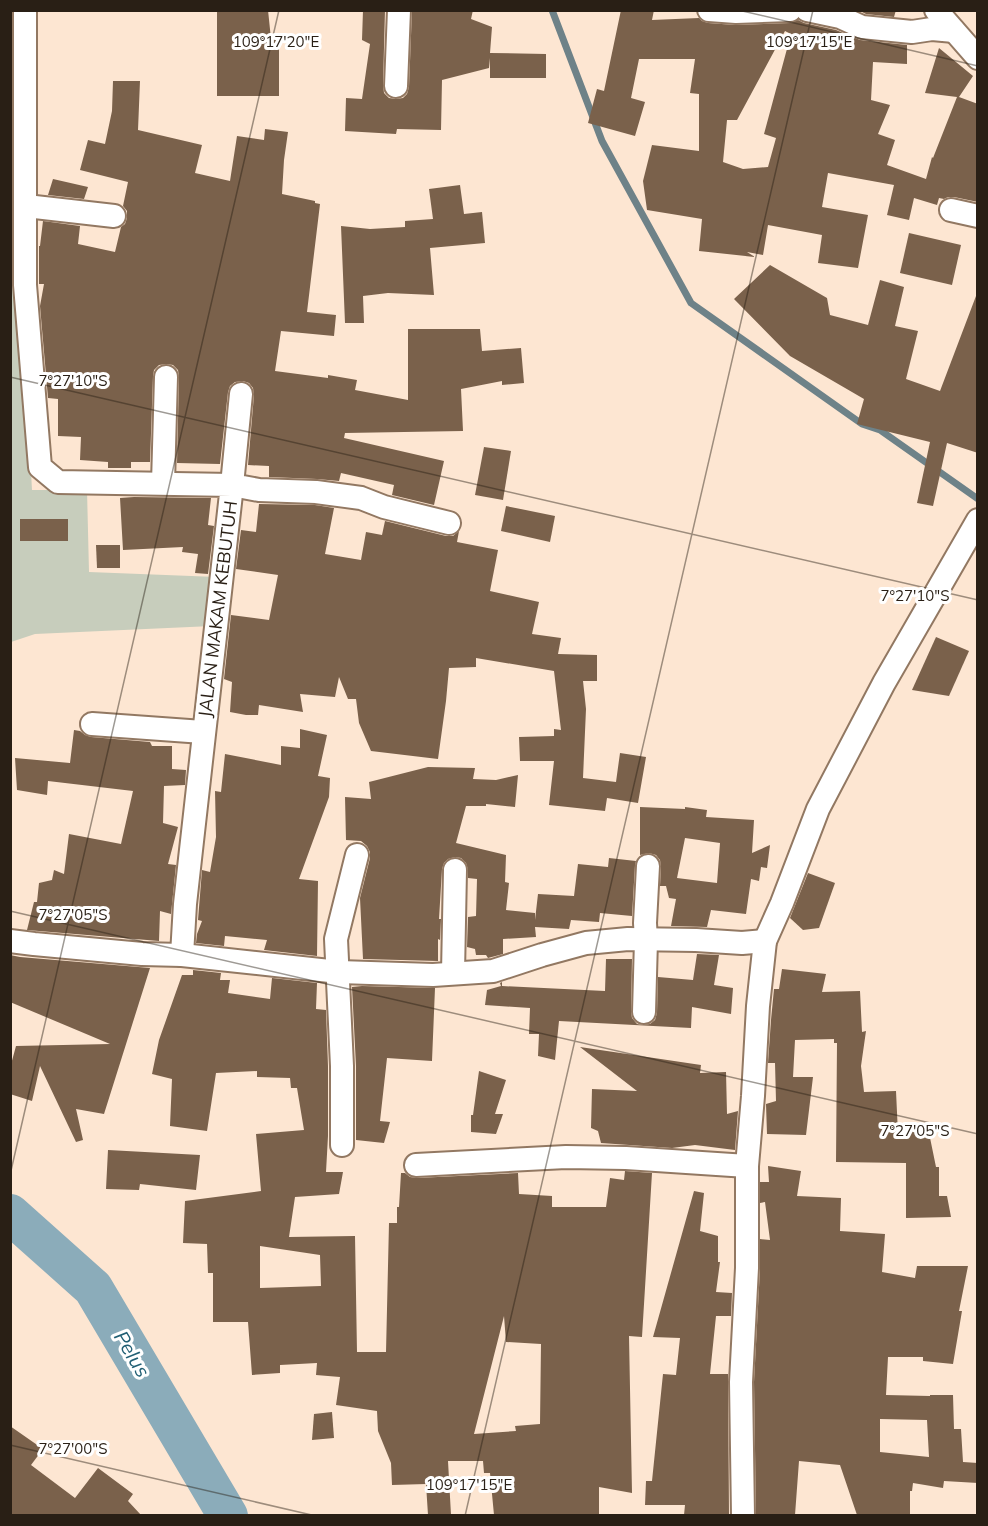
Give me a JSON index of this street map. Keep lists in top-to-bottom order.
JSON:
{
  "streets": {
    "street": ["JALAN MAKAM KEBUTUH"]
  },
  "water": ["Pelus"],
  "coordinates": [
    "109°17'20\"E",
    "109°17'15\"E",
    "7°27'10\"S",
    "7°27'05\"S",
    "7°27'00\"S"
  ]
}
